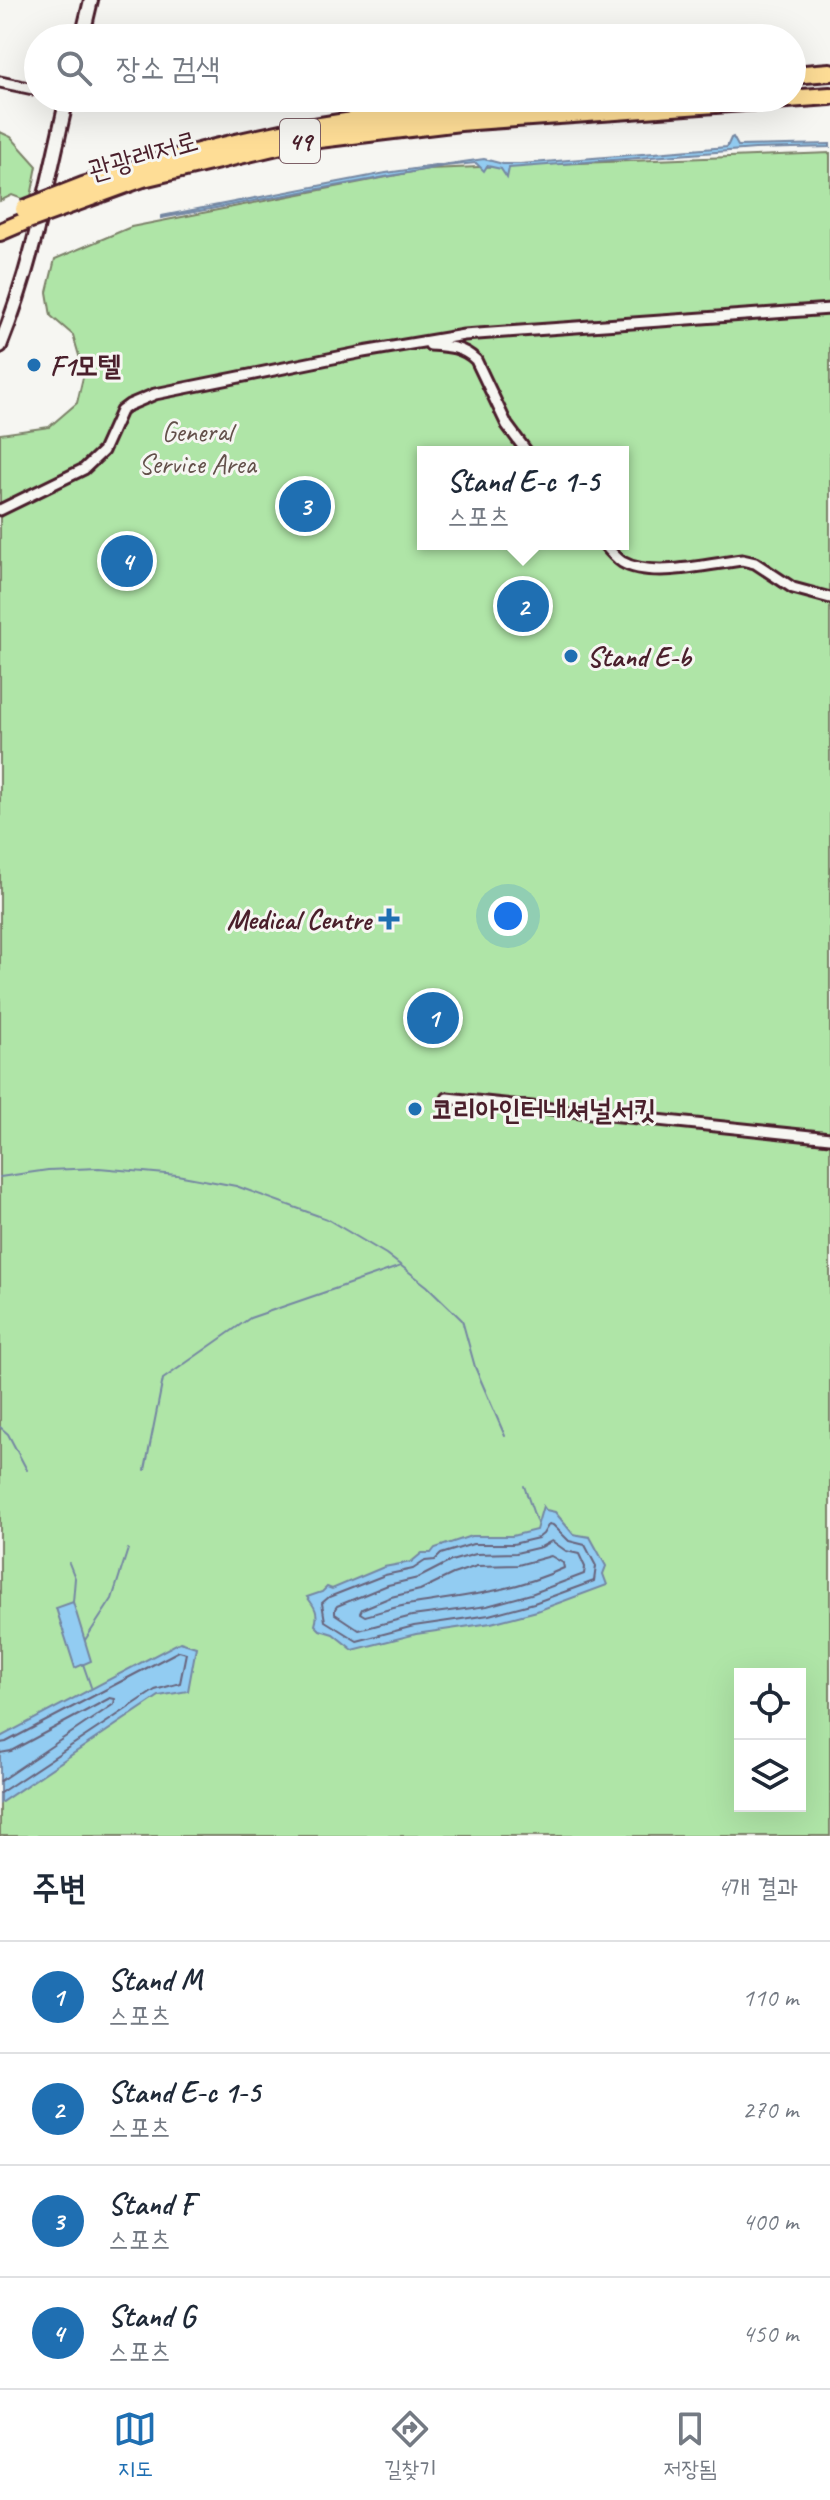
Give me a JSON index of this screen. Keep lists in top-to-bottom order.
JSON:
{
  "streets": {
    "highway": ["49", "관광레저로"]
  },
  "parks": ["General Service Area"],
  "places": {
    "other": ["F1모텔", "Stand E-b", "코리아인터내셔널서킷"],
    "health": ["Medical Centre"]
  },
  "page": {
    "search": "장소 검색",
    "popup": ["Stand E-c 1-5", "스포츠"],
    "pins": [
      "3",
      "4",
      "2",
      "1"
    ],
    "heading": ["주변", "4개 결과"],
    "list": [
      {
        "mark": "1",
        "name": "Stand M",
        "note": "스포츠",
        "value": "110 m"
      },
      {
        "mark": "2",
        "name": "Stand E-c 1-5",
        "note": "스포츠",
        "value": "270 m"
      },
      {
        "mark": "3",
        "name": "Stand F",
        "note": "스포츠",
        "value": "400 m"
      },
      {
        "mark": "4",
        "name": "Stand G",
        "note": "스포츠",
        "value": "450 m"
      }
    ],
    "nav": ["지도", "길찾기", "저장됨"]
  }
}
